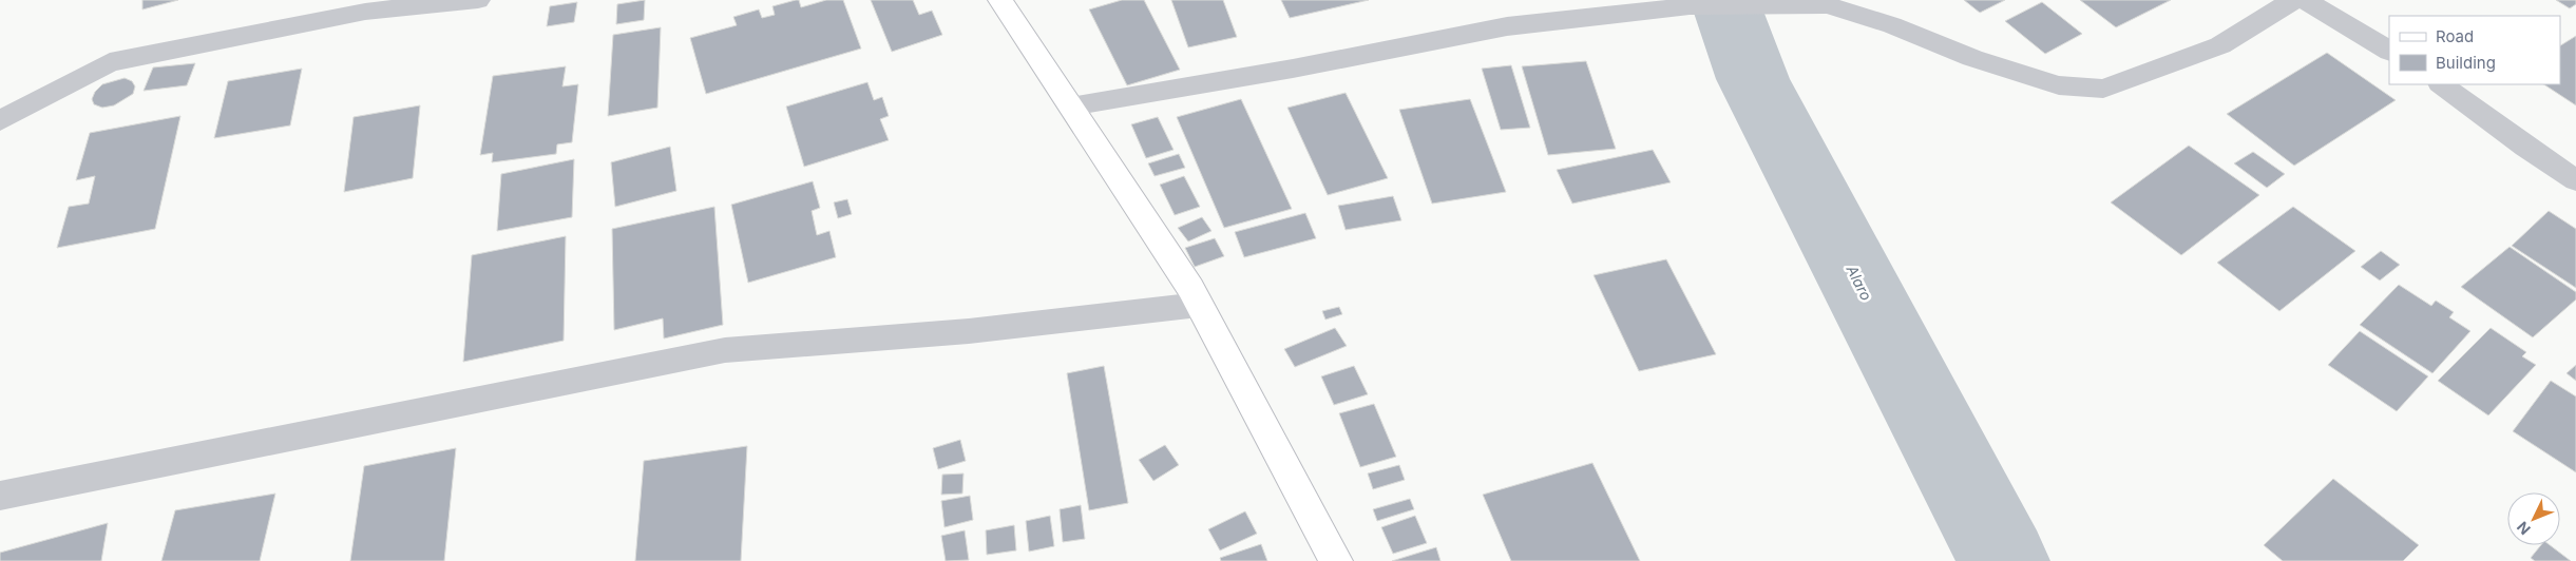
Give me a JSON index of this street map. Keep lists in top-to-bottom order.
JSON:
{
  "water": ["Alaro"],
  "legend": ["Road", "Building"],
  "north": "bottom left"
}
